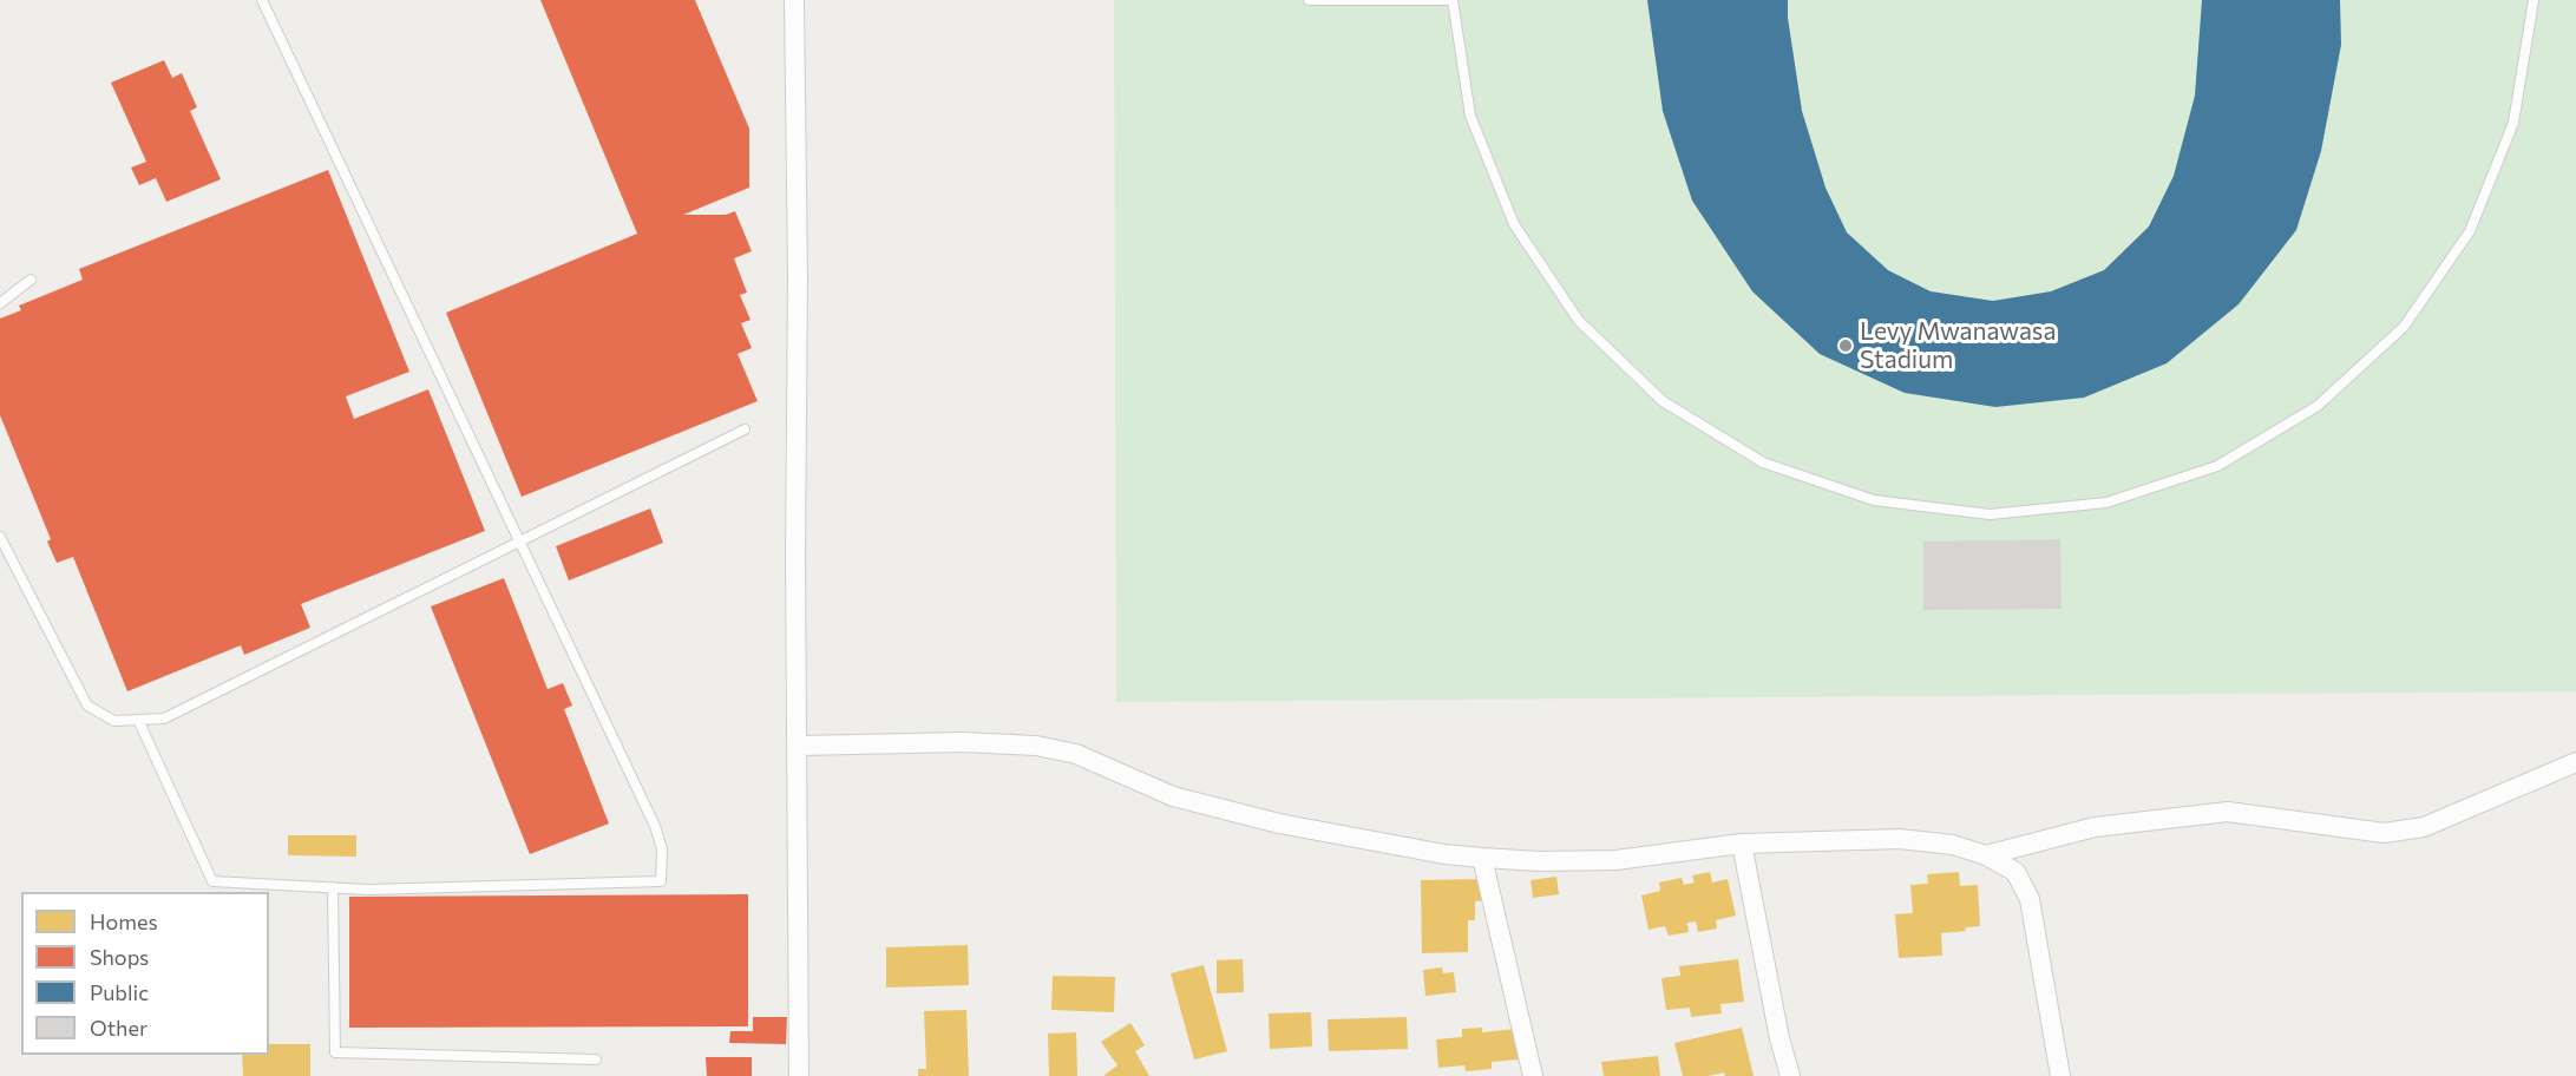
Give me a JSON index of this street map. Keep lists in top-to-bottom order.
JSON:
{
  "places": ["Levy Mwanawasa Stadium"],
  "legend": [
    "Homes",
    "Shops",
    "Public",
    "Other"
  ]
}
